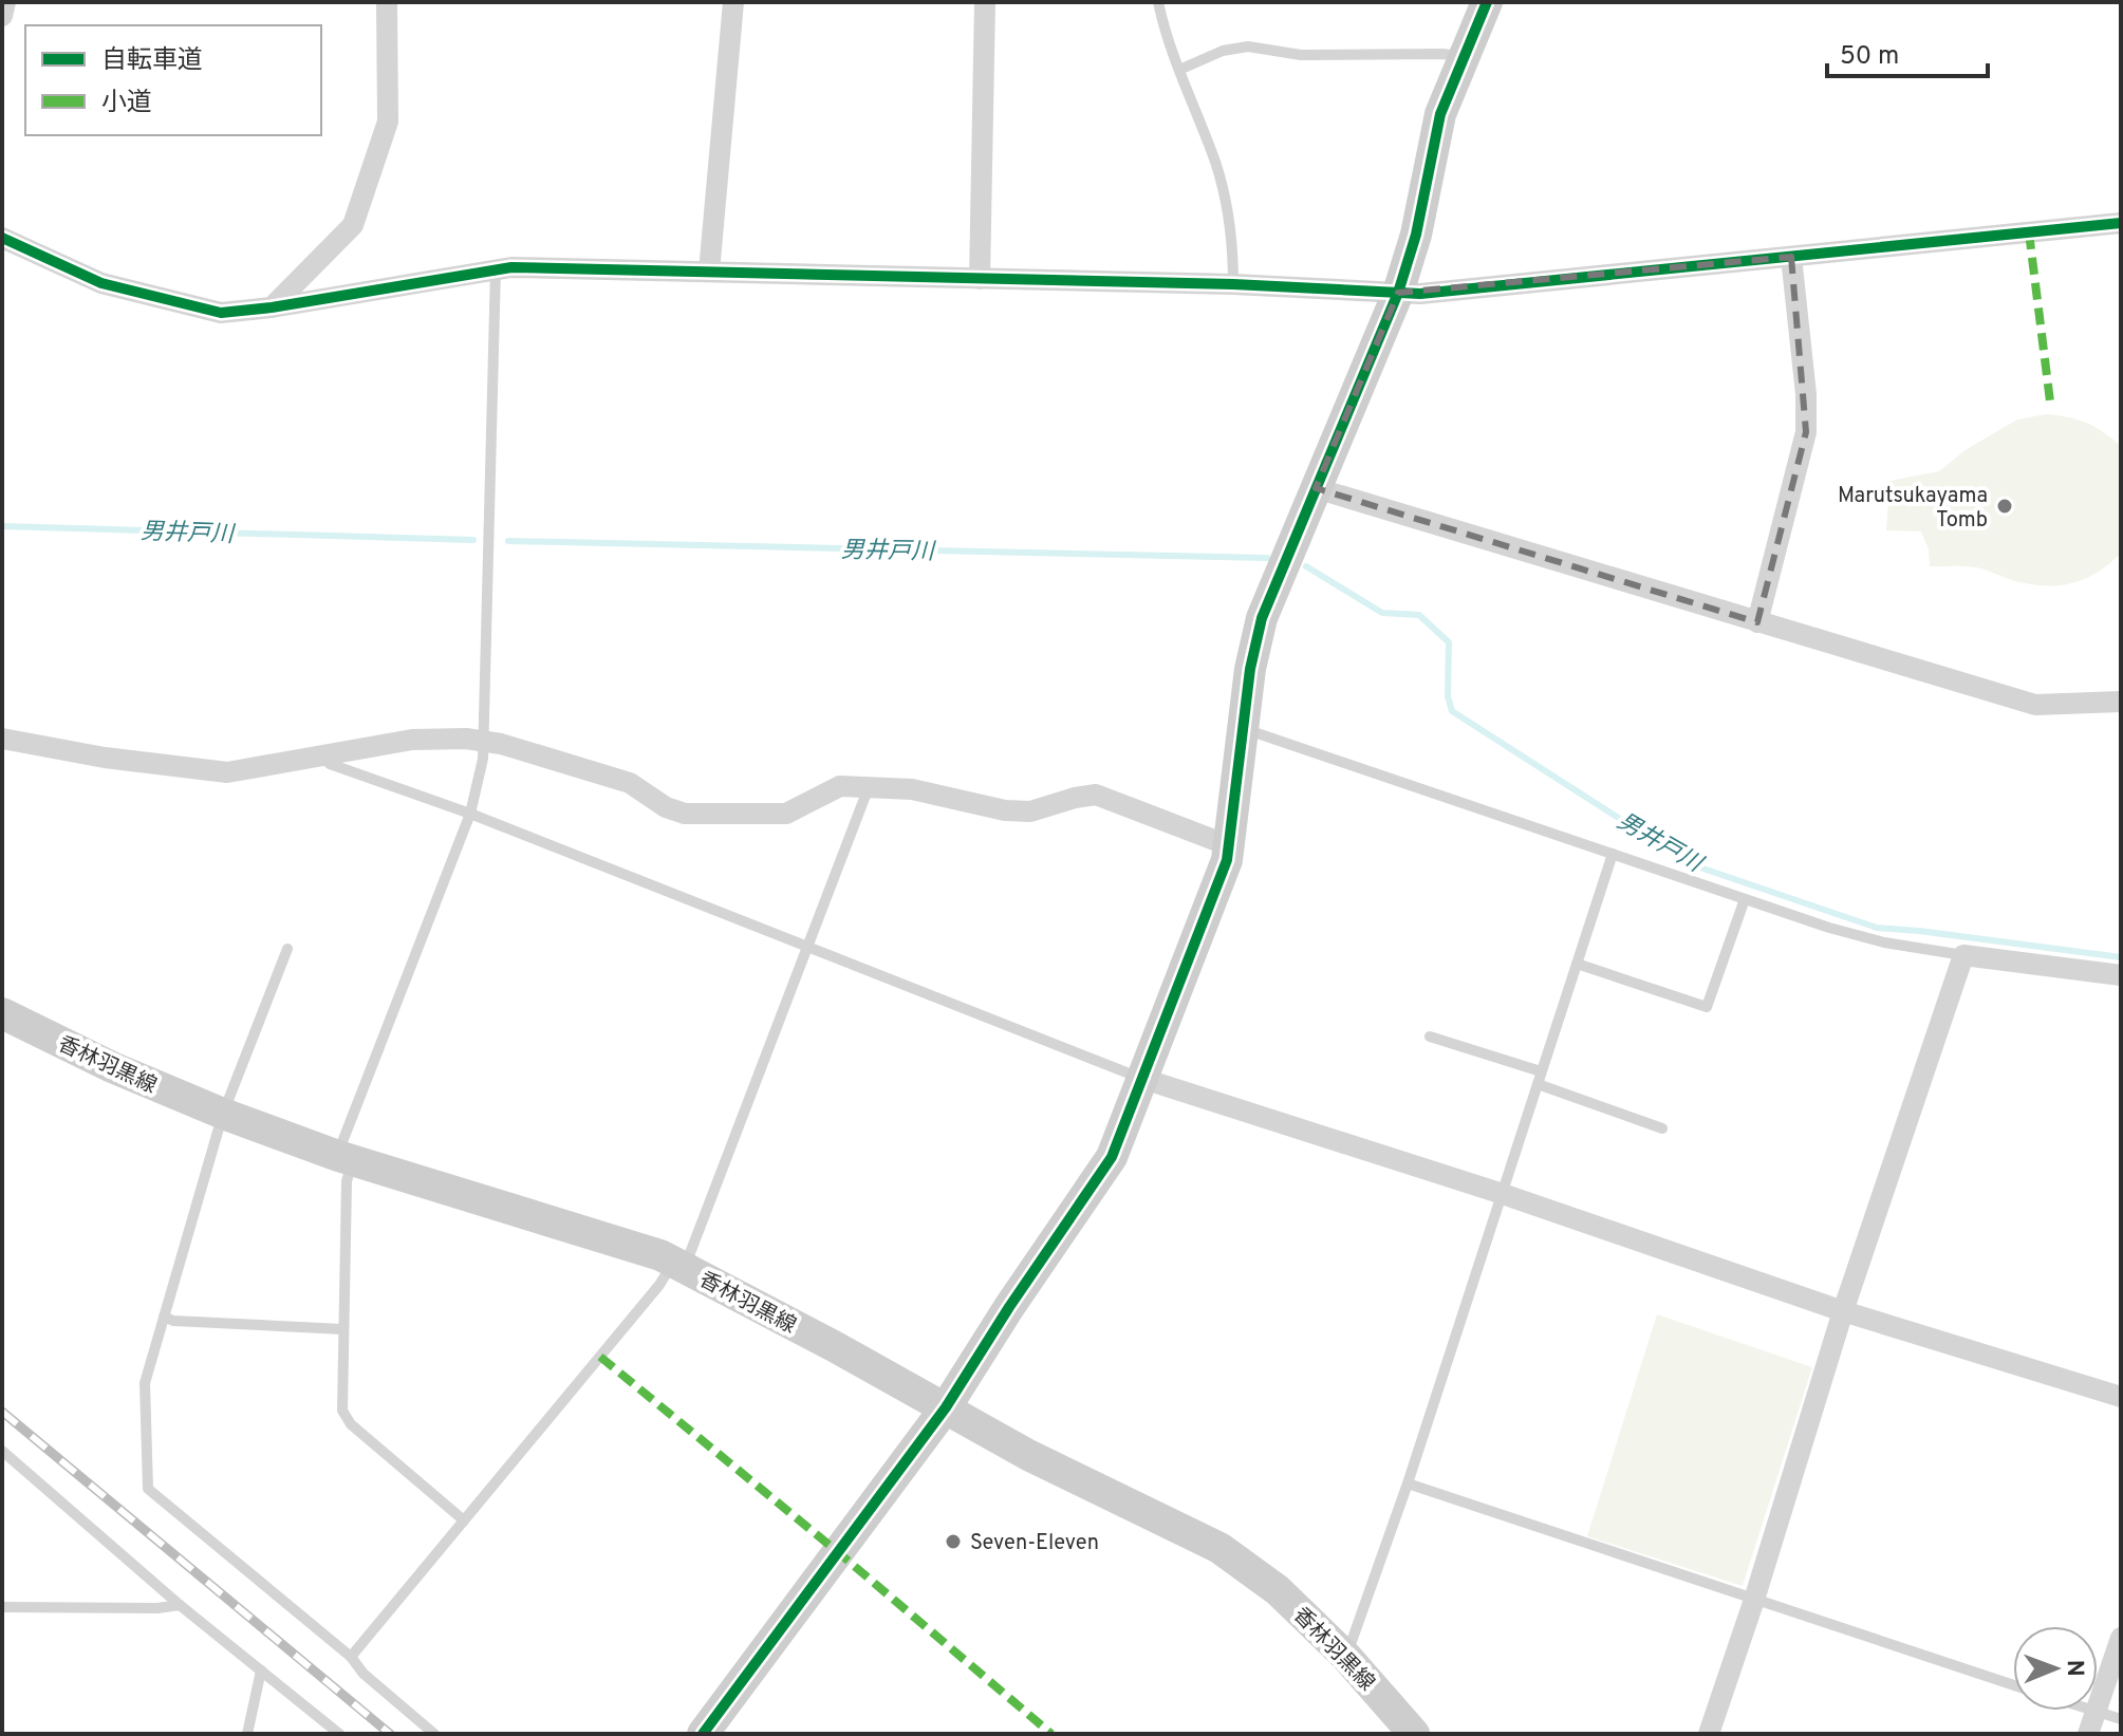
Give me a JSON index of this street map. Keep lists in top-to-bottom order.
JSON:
{
  "streets": {
    "street": ["香林羽黒線"]
  },
  "water": ["男井戸川"],
  "places": ["Marutsukayama Tomb", "Seven-Eleven"],
  "legend": ["自転車道", "小道"],
  "scale_bar": "50 m",
  "north": "right"
}
